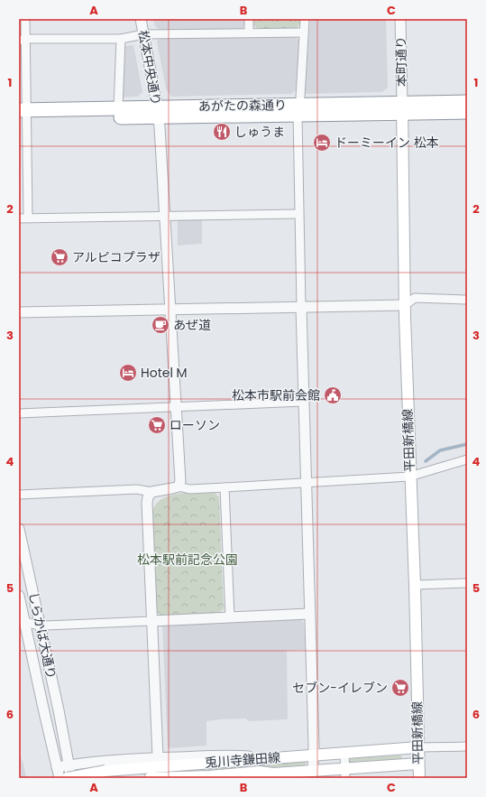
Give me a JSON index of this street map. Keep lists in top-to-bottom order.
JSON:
{
  "streets": {
    "highway": ["あがたの森通り"],
    "main road": ["平田新橋線", "兎川寺鎌田線"],
    "street": ["本町通り", "松本中央通り", "しらかば大通り"]
  },
  "crossings": [
    ["本町通り", "あがたの森通り"],
    ["本町通り", "平田新橋線"],
    ["松本中央通り", "あがたの森通り"],
    ["あがたの森通り", "平田新橋線"],
    ["平田新橋線", "兎川寺鎌田線"]
  ],
  "parks": ["松本駅前記念公園"],
  "places": {
    "restaurant": ["しゅうま"],
    "hotel": ["ドーミーイン 松本", "Hotel M"],
    "supermarket": ["アルピコプラザ", "ローソン", "セブン-イレブン"],
    "cafe": ["あぜ道"],
    "public building": ["松本市駅前会館"]
  },
  "grid": {
    "columns": ["A", "B", "C"],
    "rows": [
      "1",
      "2",
      "3",
      "4",
      "5",
      "6"
    ]
  }
}
